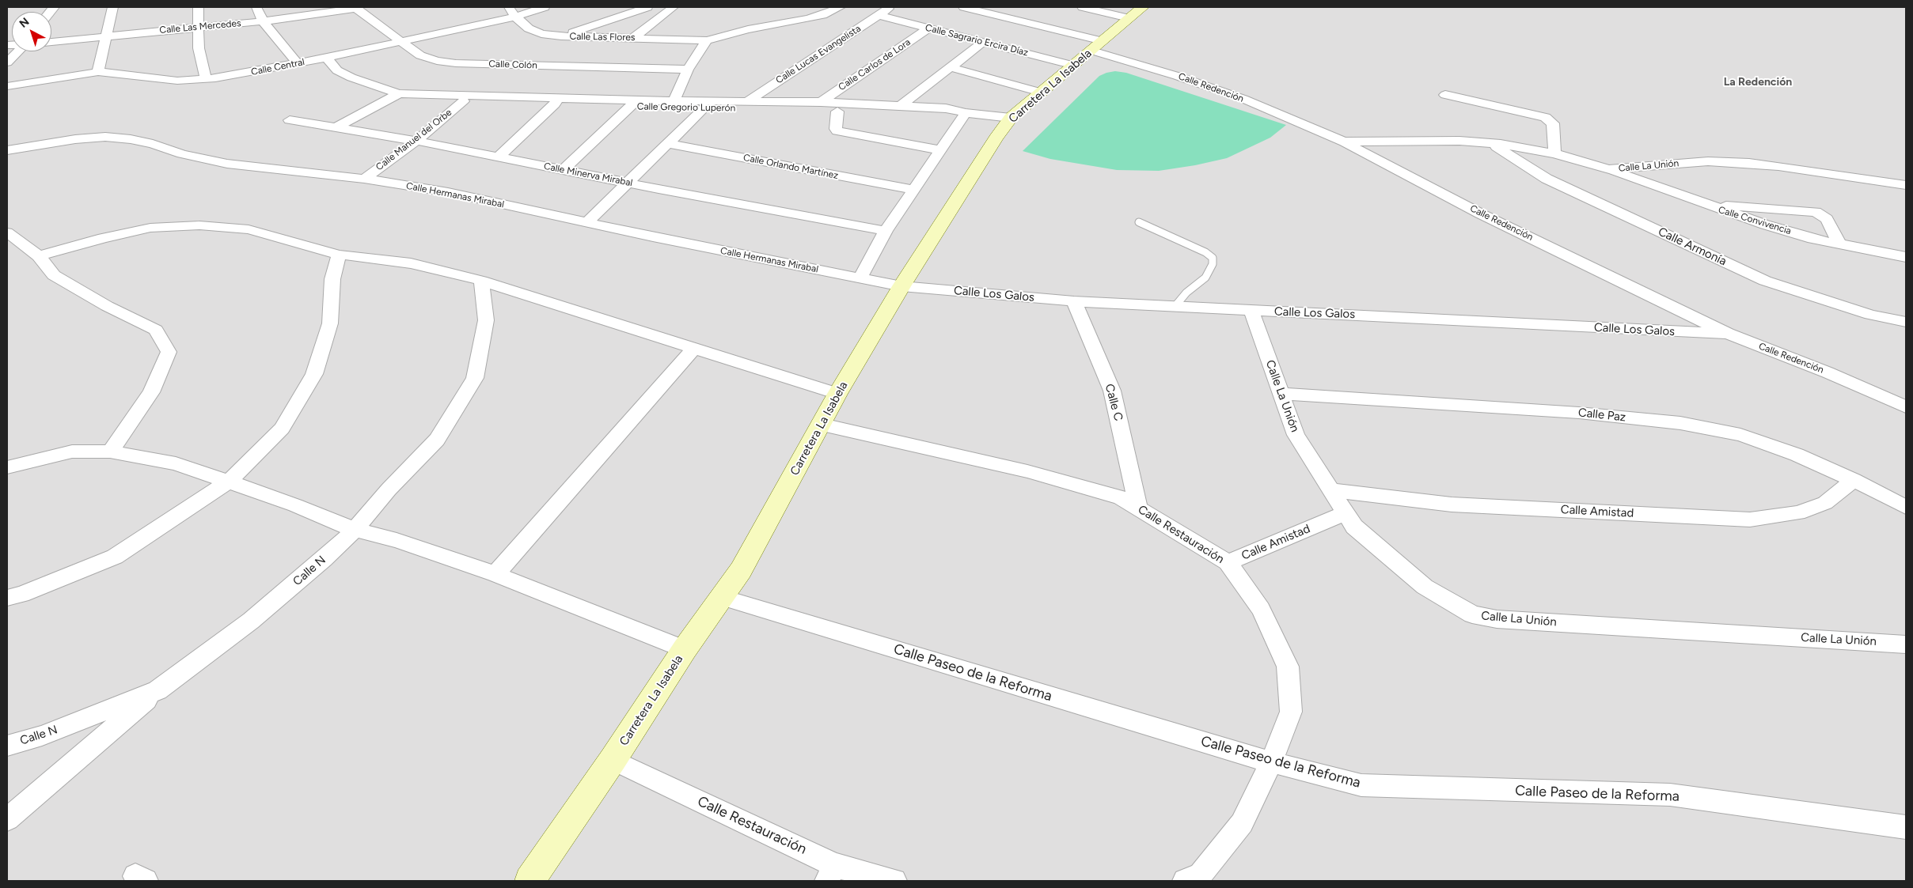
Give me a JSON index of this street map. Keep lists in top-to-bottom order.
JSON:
{
  "streets": {
    "main road": ["Carretera La Isabela"],
    "street": [
      "Calle Las Mercedes",
      "Calle Las Flores",
      "Calle Sagrario Ercira Díaz",
      "Calle Lucas Evangelista",
      "Calle Colón",
      "Calle Carlos de Lora",
      "Calle Central",
      "Calle Redención",
      "Calle Gregorio Luperón",
      "Calle Manuel del Orbe",
      "Calle La Unión",
      "Calle Orlando Martínez",
      "Calle Minerva Mirabal",
      "Calle Hermanas Mirabal",
      "Calle Convivencia",
      "Calle Armonía",
      "Calle Los Galos",
      "Calle C",
      "Calle Paz",
      "Calle Amistad",
      "Calle Restauración",
      "Calle N",
      "Calle Paseo de la Reforma"
    ]
  },
  "crossings": [
    ["Calle Las Mercedes", "Calle Colón"],
    ["Calle Las Flores", "Calle Central"],
    ["Calle Sagrario Ercira Díaz", "Calle Lucas Evangelista"],
    ["Calle Sagrario Ercira Díaz", "Calle Carlos de Lora"],
    ["Calle Sagrario Ercira Díaz", "Carretera La Isabela"],
    ["Calle Lucas Evangelista", "Calle Gregorio Luperón"],
    ["Calle Colón", "Calle Central"],
    ["Calle Carlos de Lora", "Calle Gregorio Luperón"],
    ["Calle Central", "Calle Gregorio Luperón"],
    ["Carretera La Isabela", "Calle Redención"],
    ["Carretera La Isabela", "Calle Gregorio Luperón"],
    ["Carretera La Isabela", "Calle Hermanas Mirabal"],
    ["Carretera La Isabela", "Calle Los Galos"],
    ["Carretera La Isabela", "Calle Restauración"],
    ["Carretera La Isabela", "Calle Paseo de la Reforma"],
    ["Calle Redención", "Calle La Unión"],
    ["Calle Redención", "Calle Los Galos"],
    ["Calle Gregorio Luperón", "Calle Manuel del Orbe"],
    ["Calle Manuel del Orbe", "Calle Minerva Mirabal"],
    ["Calle Manuel del Orbe", "Calle Hermanas Mirabal"],
    ["Calle La Unión", "Calle Convivencia"],
    ["Calle La Unión", "Calle Armonía"],
    ["Calle La Unión", "Calle Los Galos"],
    ["Calle La Unión", "Calle Paz"],
    ["Calle La Unión", "Calle Amistad"],
    ["Calle Hermanas Mirabal", "Calle Los Galos"],
    ["Calle Los Galos", "Calle C"],
    ["Calle C", "Calle Restauración"],
    ["Calle Paz", "Calle Amistad"],
    ["Calle Amistad", "Calle Restauración"],
    ["Calle Restauración", "Calle Paseo de la Reforma"]
  ],
  "districts": ["La Redención"],
  "north": "top left"
}
